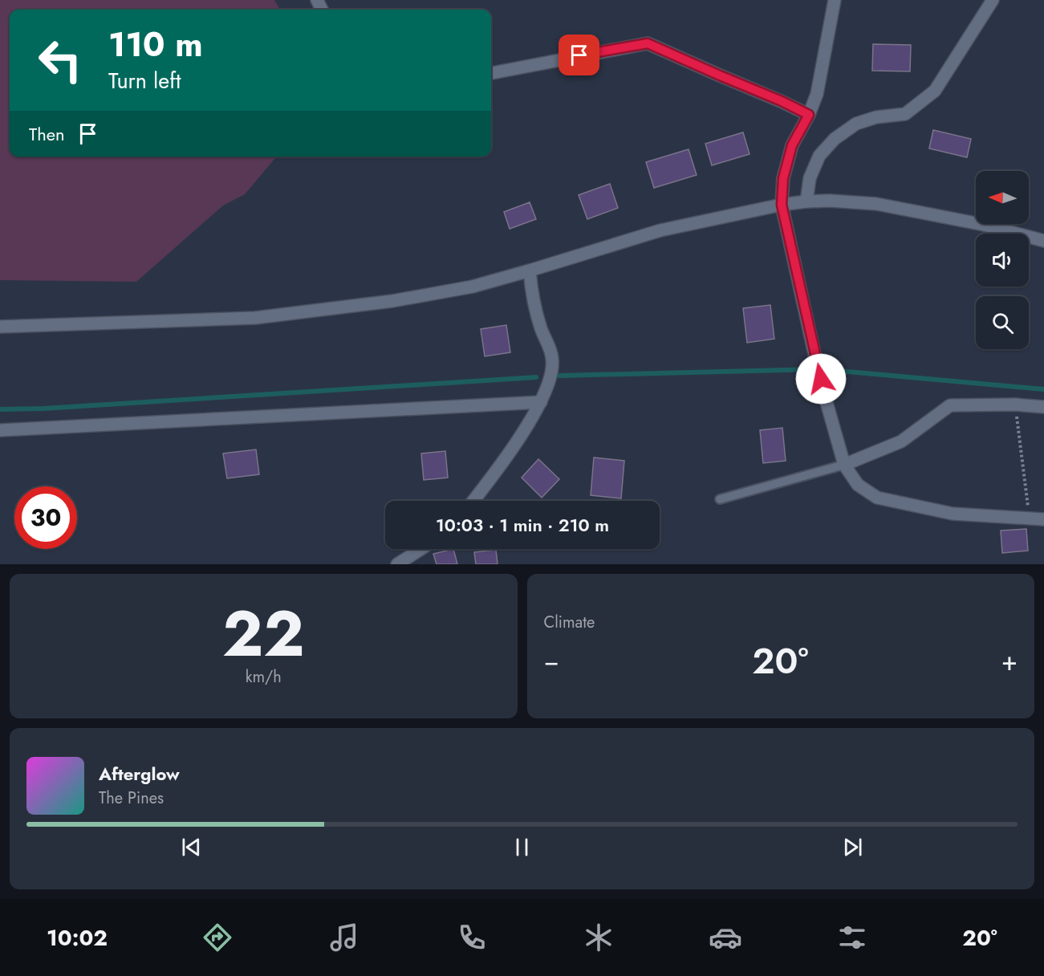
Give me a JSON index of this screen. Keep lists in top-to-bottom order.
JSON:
{
  "north": "left",
  "page": {
    "turn": ["110 m", "Turn left"],
    "then": "Then",
    "limit": "30",
    "trip": "10:03 · 1 min · 210 m",
    "tile": [
      ["22", "km/h"],
      "Climate"
    ],
    "heat": ["−", "20°", "+"],
    "song": ["Afterglow", "The Pines"],
    "tabs": ["10:02", "20°"]
  }
}
